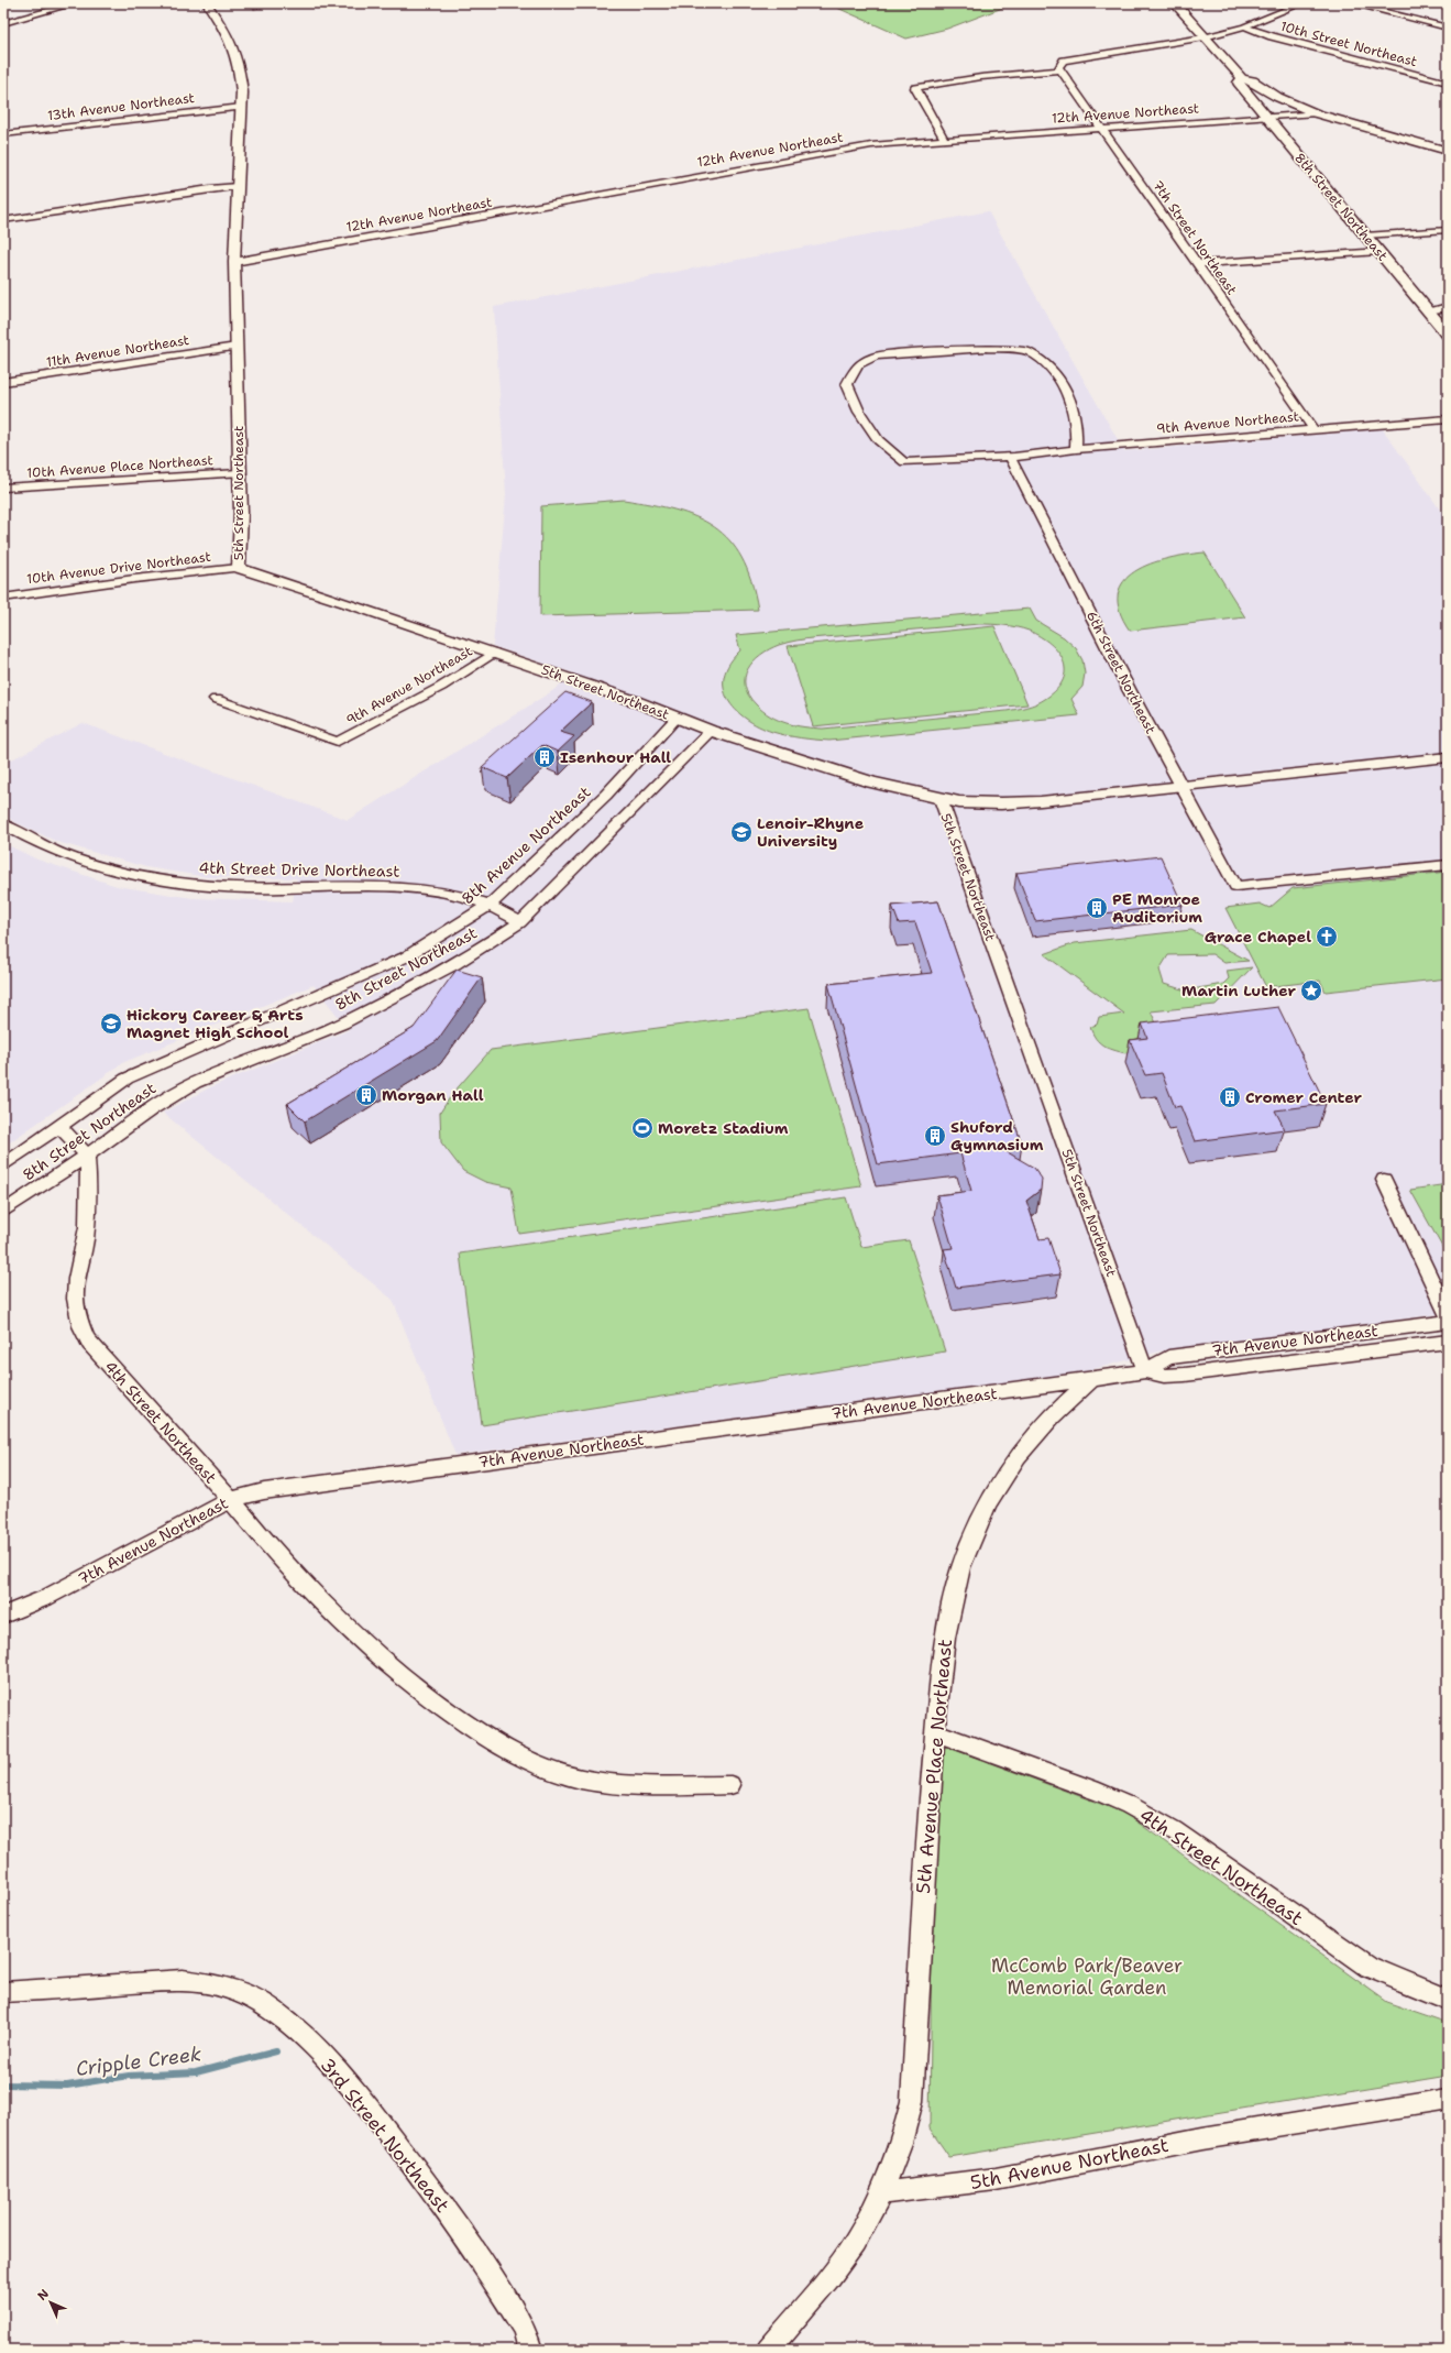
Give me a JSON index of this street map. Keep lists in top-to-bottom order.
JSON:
{
  "streets": {
    "main road": ["8th Street Northeast"],
    "street": [
      "10th Street Northeast",
      "13th Avenue Northeast",
      "12th Avenue Northeast",
      "7th Street Northeast",
      "11th Avenue Northeast",
      "9th Avenue Northeast",
      "10th Avenue Place Northeast",
      "5th Street Northeast",
      "10th Avenue Drive Northeast",
      "6th Street Northeast",
      "8th Avenue Northeast",
      "4th Street Drive Northeast",
      "7th Avenue Northeast",
      "4th Street Northeast",
      "5th Avenue Place Northeast",
      "3rd Street Northeast",
      "5th Avenue Northeast"
    ]
  },
  "crossings": [
    ["13th Avenue Northeast", "5th Street Northeast"],
    ["12th Avenue Northeast", "8th Street Northeast"],
    ["12th Avenue Northeast", "7th Street Northeast"],
    ["12th Avenue Northeast", "5th Street Northeast"],
    ["8th Street Northeast", "5th Street Northeast"],
    ["8th Street Northeast", "4th Street Drive Northeast"],
    ["8th Street Northeast", "4th Street Northeast"],
    ["7th Street Northeast", "9th Avenue Northeast"],
    ["11th Avenue Northeast", "5th Street Northeast"],
    ["9th Avenue Northeast", "5th Street Northeast"],
    ["9th Avenue Northeast", "6th Street Northeast"],
    ["10th Avenue Place Northeast", "5th Street Northeast"],
    ["5th Street Northeast", "10th Avenue Drive Northeast"],
    ["5th Street Northeast", "8th Avenue Northeast"],
    ["5th Street Northeast", "7th Avenue Northeast"],
    ["8th Avenue Northeast", "4th Street Drive Northeast"],
    ["7th Avenue Northeast", "4th Street Northeast"],
    ["7th Avenue Northeast", "5th Avenue Place Northeast"],
    ["4th Street Northeast", "5th Avenue Place Northeast"],
    ["5th Avenue Place Northeast", "5th Avenue Northeast"]
  ],
  "water": ["Cripple Creek"],
  "parks": ["McComb Park/Beaver Memorial Garden"],
  "places": {
    "building": [
      "Isenhour Hall",
      "PE Monroe Auditorium",
      "Morgan Hall",
      "Cromer Center",
      "Shuford Gymnasium"
    ],
    "school or university": ["Lenoir-Rhyne University", "Hickory Career & Arts Magnet High School"],
    "church": ["Grace Chapel"],
    "place": ["Martin Luther"],
    "sports": ["Moretz Stadium"]
  },
  "north": "top left"
}
